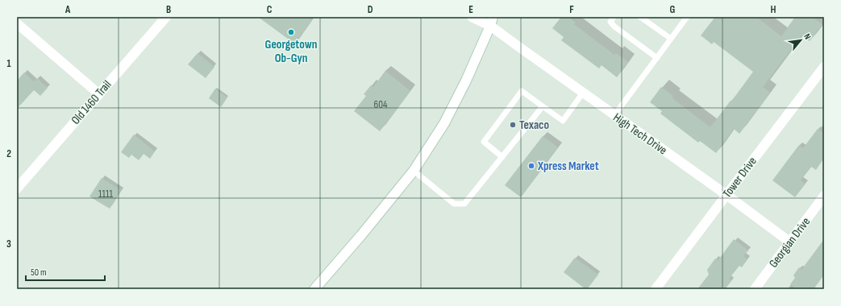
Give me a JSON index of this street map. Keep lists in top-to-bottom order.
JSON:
{
  "streets": {
    "street": [
      "Old 1460 Trail",
      "High Tech Drive",
      "Tower Drive",
      "Georgian Drive"
    ]
  },
  "crossings": [
    ["High Tech Drive", "Tower Drive"],
    ["High Tech Drive", "Georgian Drive"]
  ],
  "places": ["Georgetown Ob-Gyn", "Texaco", "Xpress Market"],
  "house_numbers": ["604", "1111"],
  "scale_bar": "50 m",
  "north": "top right",
  "grid": {
    "columns": [
      "A",
      "B",
      "C",
      "D",
      "E",
      "F",
      "G",
      "H"
    ],
    "rows": ["1", "2", "3"]
  }
}
